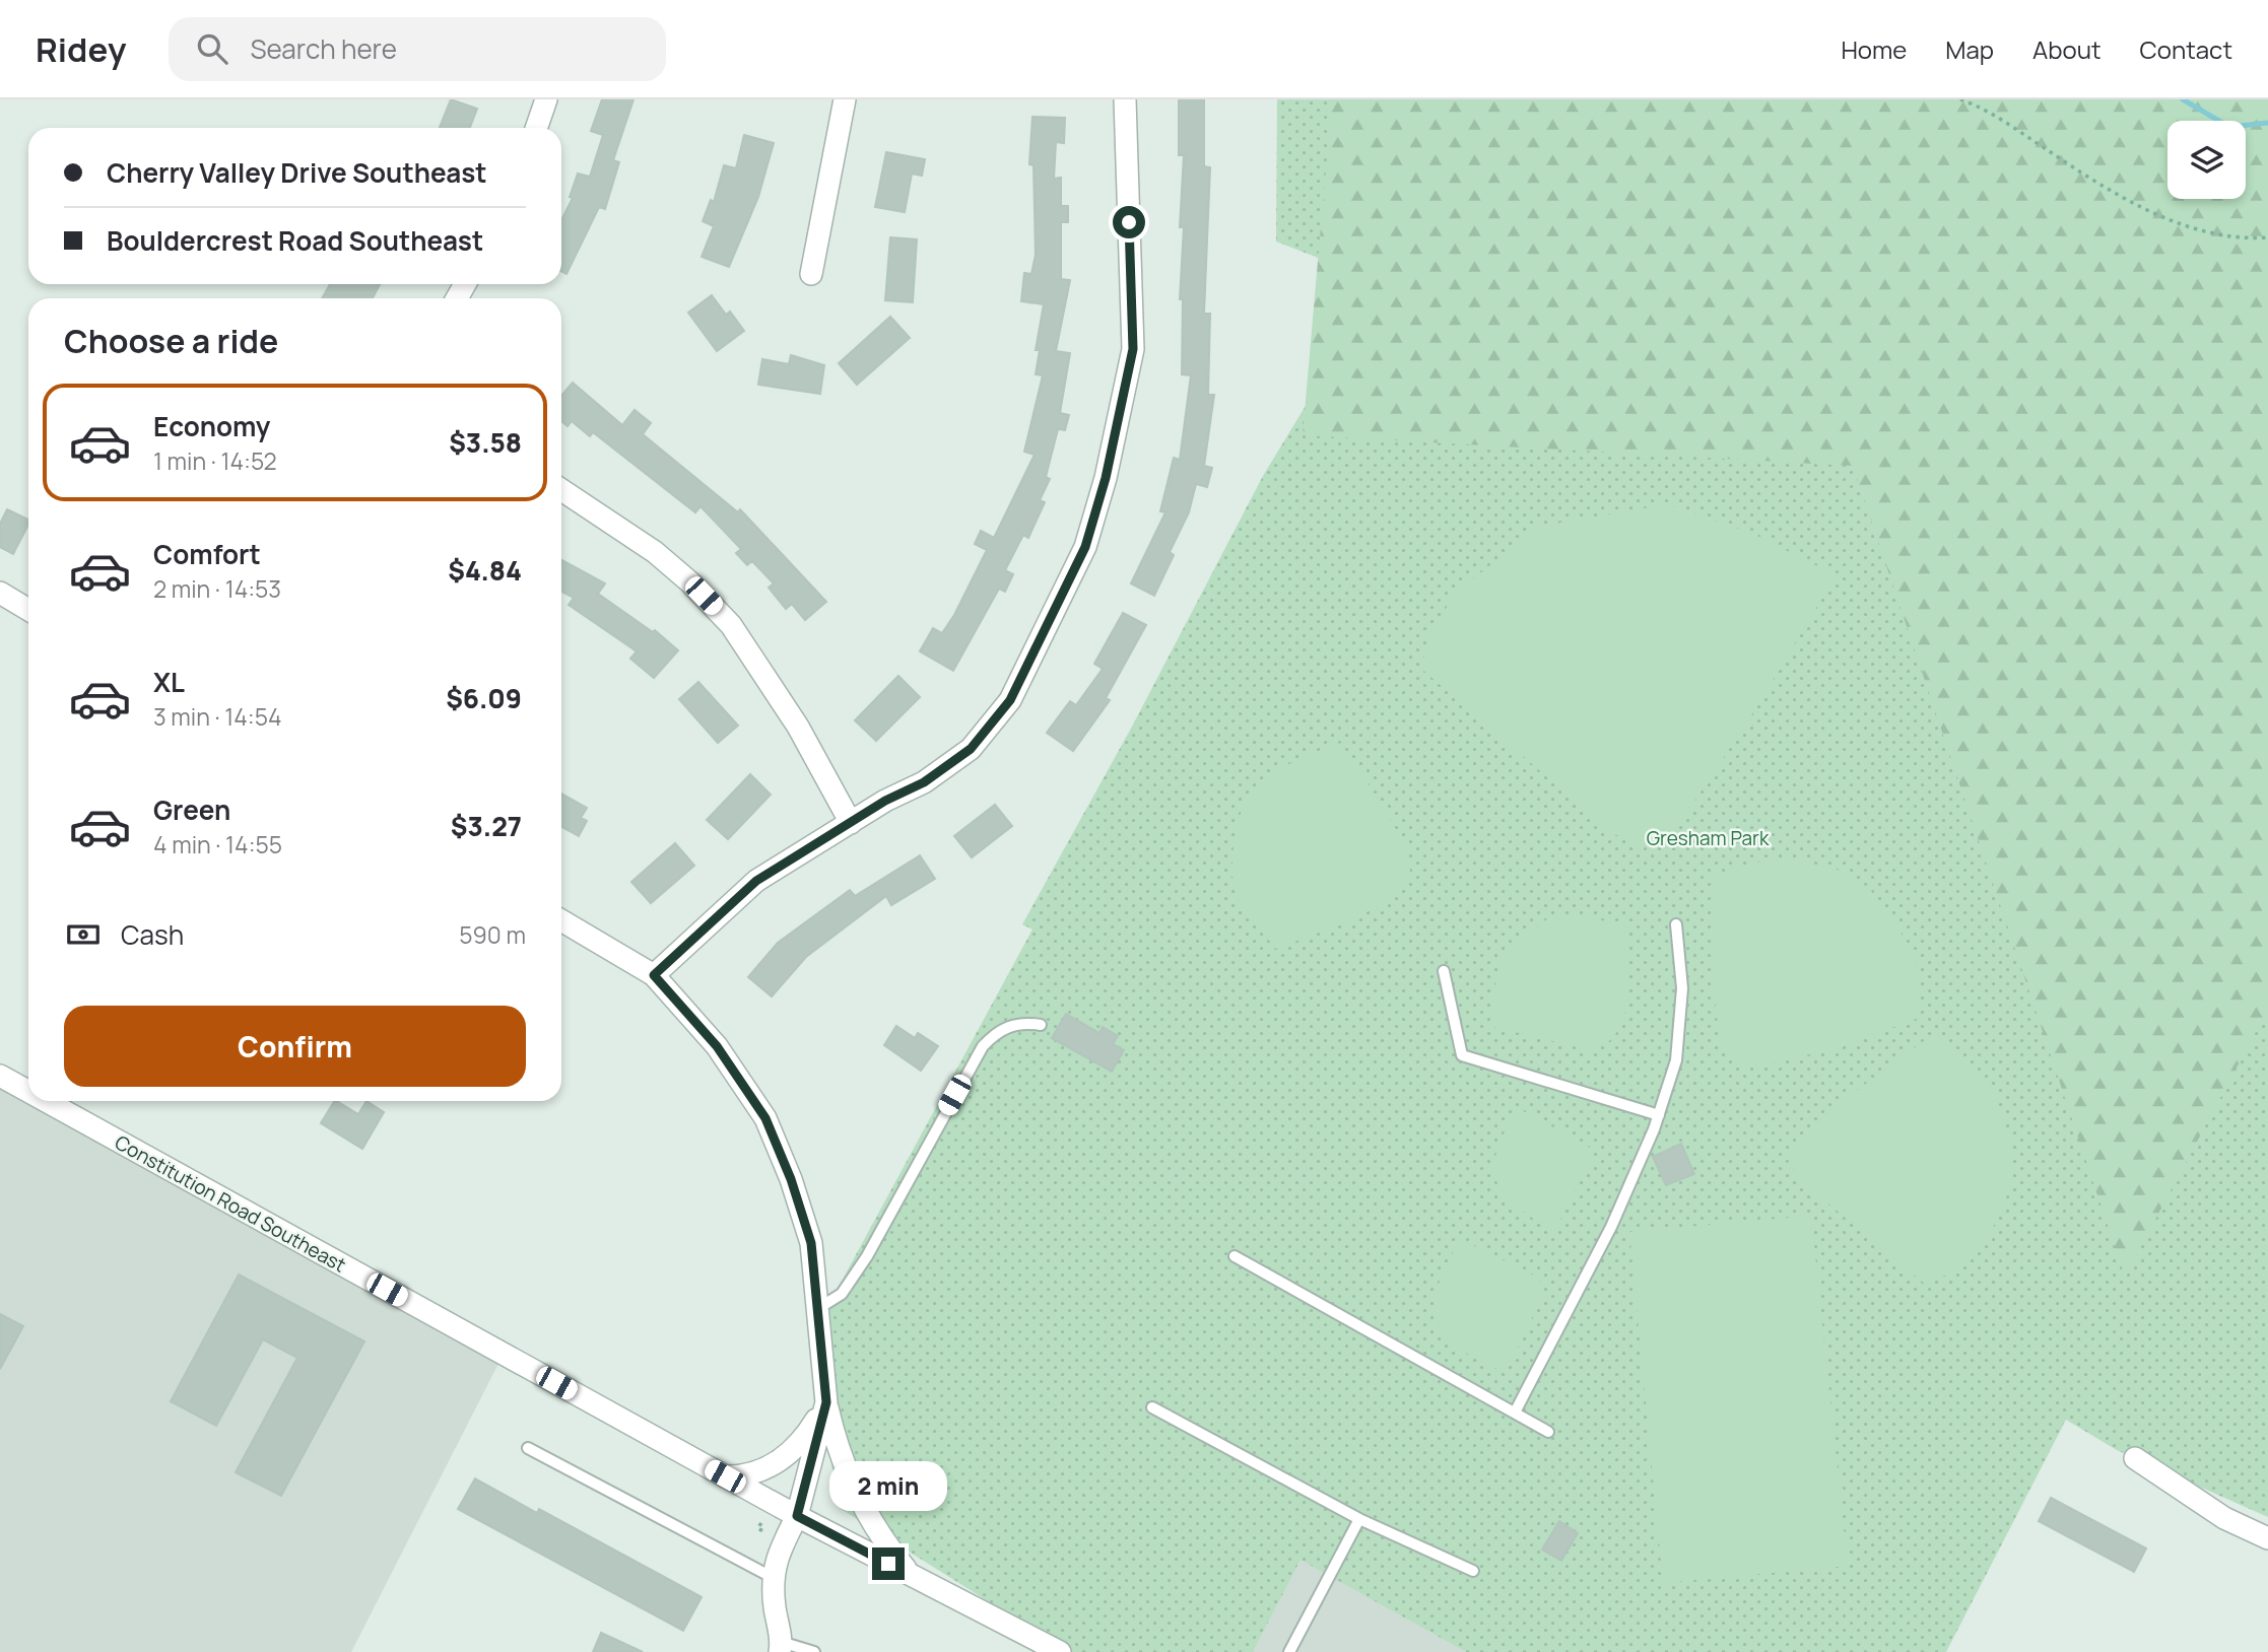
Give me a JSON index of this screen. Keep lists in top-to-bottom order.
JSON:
{
  "streets": {
    "street": ["Constitution Road Southeast"]
  },
  "parks": ["Gresham Park"],
  "page": {
    "header": "Ridey",
    "search": "Search here",
    "nav": [
      "Home",
      "Map",
      "About",
      "Contact"
    ],
    "banner": ["Cherry Valley Drive Southeast", "Bouldercrest Road Southeast"],
    "heading": "Choose a ride",
    "list": [
      {
        "name": "Economy",
        "note": "1 min · 14:52",
        "value": "$3.58"
      },
      {
        "name": "Comfort",
        "note": "2 min · 14:53",
        "value": "$4.84"
      },
      {
        "name": "XL",
        "note": "3 min · 14:54",
        "value": "$6.09"
      },
      {
        "name": "Green",
        "note": "4 min · 14:55",
        "value": "$3.27"
      }
    ],
    "pay": ["Cash", "590 m"],
    "buttons": "Confirm",
    "bubble": "2 min"
  }
}
